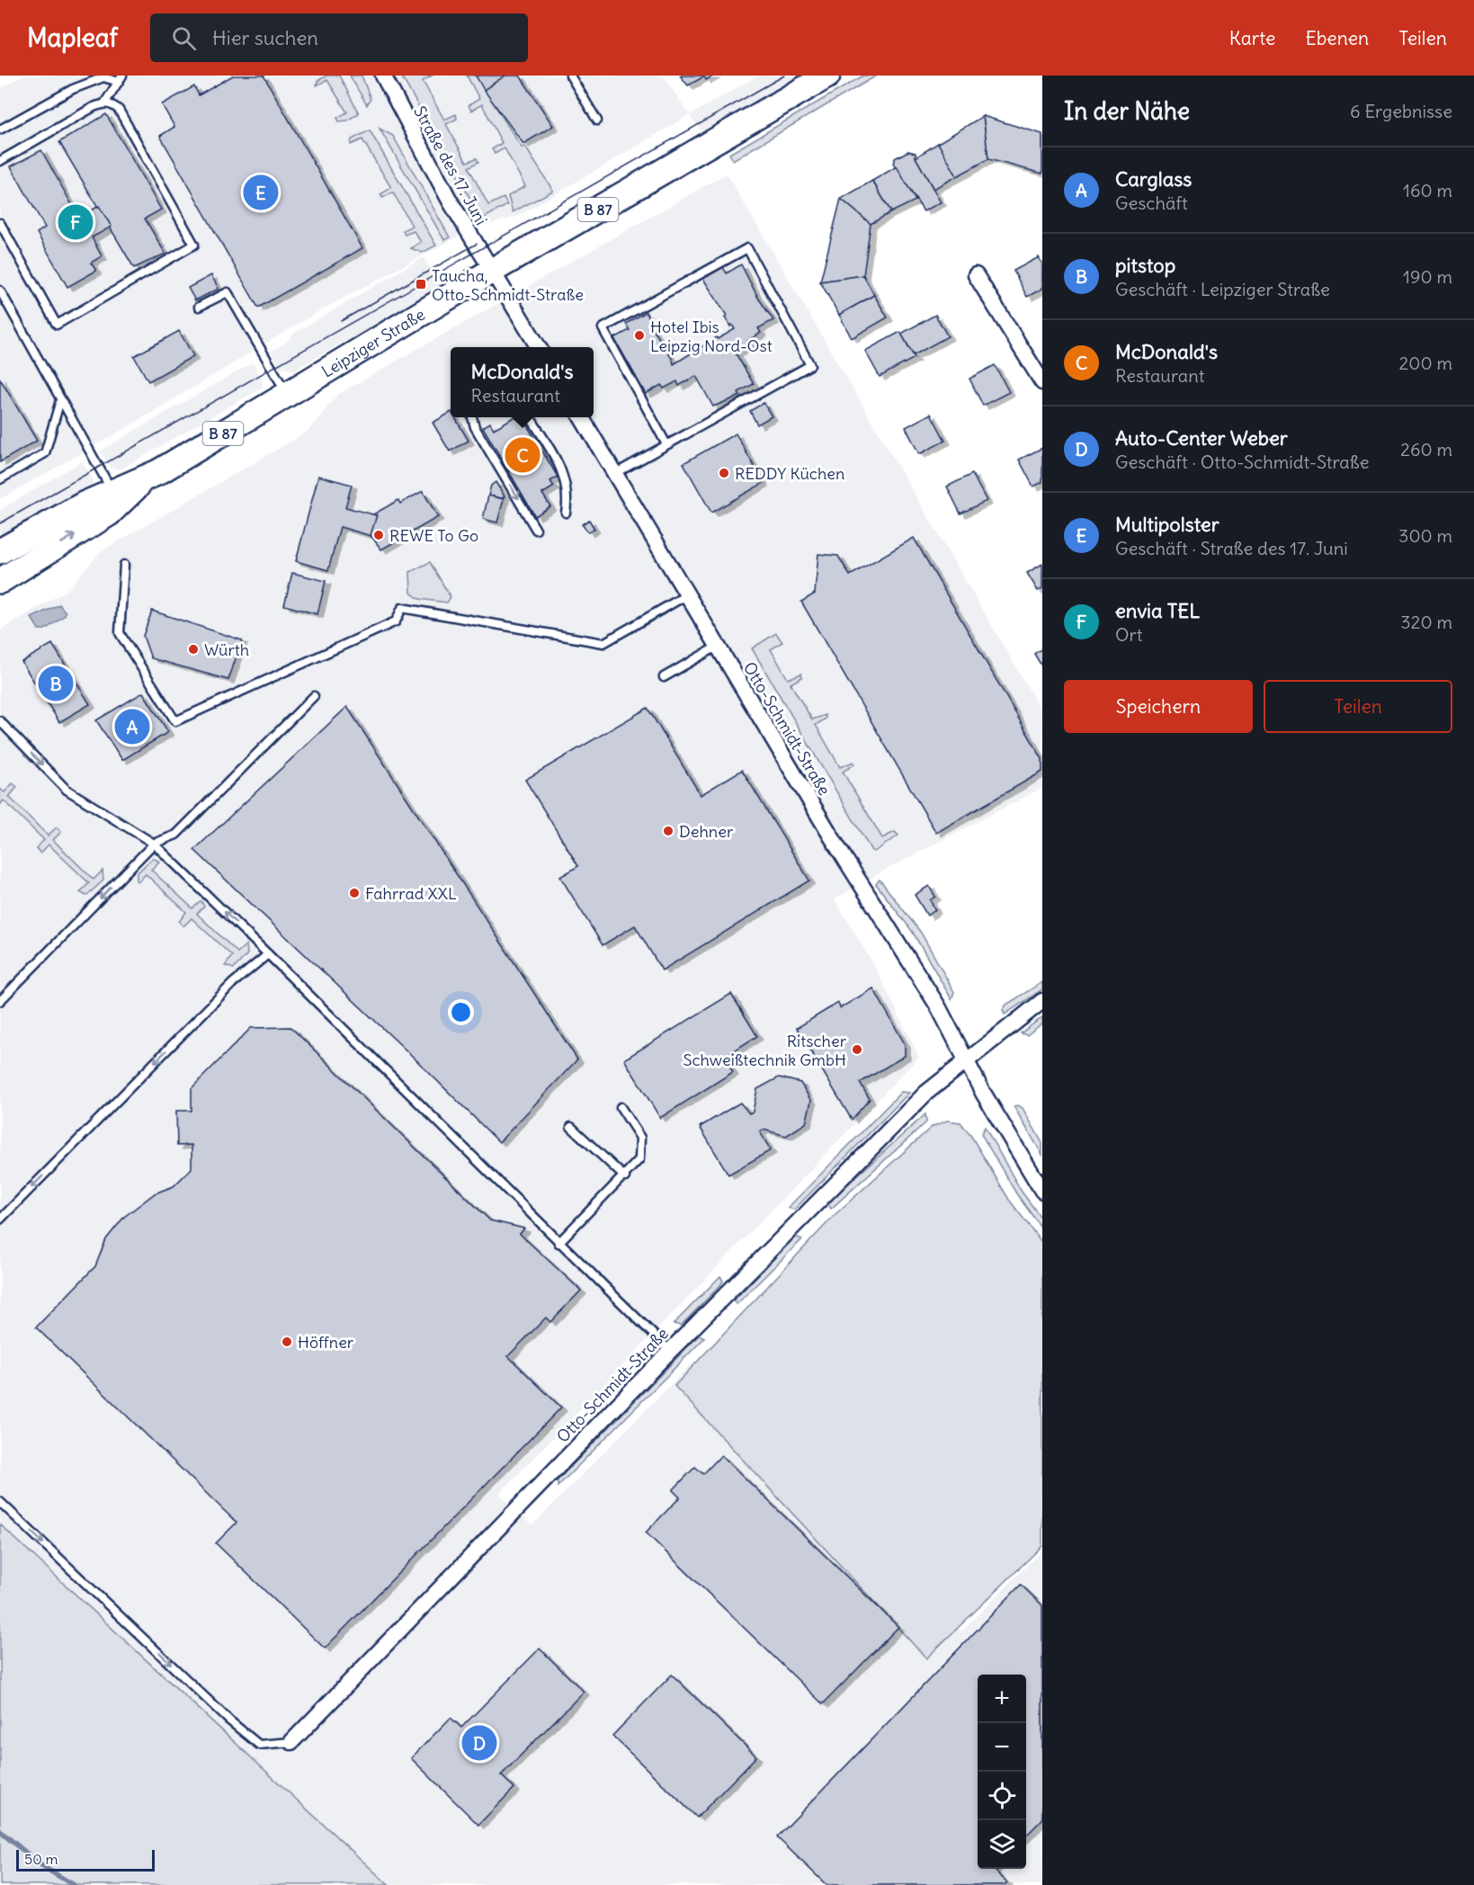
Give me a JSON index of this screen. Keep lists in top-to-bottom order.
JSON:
{
  "streets": {
    "main road": ["B 87", "Leipziger Straße"],
    "street": ["Straße des 17. Juni", "Otto-Schmidt-Straße"]
  },
  "crossings": [
    ["Straße des 17. Juni", "Leipziger Straße"]
  ],
  "places": {
    "transit": ["Taucha, Otto-Schmidt-Straße"],
    "other": [
      "Hotel Ibis Leipzig Nord-Ost",
      "REDDY Küchen",
      "REWE To Go",
      "Würth",
      "Dehner",
      "Fahrrad XXL",
      "Ritscher Schweißtechnik GmbH",
      "Höffner"
    ]
  },
  "scale_bar": "50 m",
  "page": {
    "header": "Mapleaf",
    "search": "Hier suchen",
    "nav": ["Karte", "Ebenen", "Teilen"],
    "heading": ["In der Nähe", "6 Ergebnisse"],
    "list": [
      {
        "mark": "A",
        "name": "Carglass",
        "note": "Geschäft",
        "value": "160 m"
      },
      {
        "mark": "B",
        "name": "pitstop",
        "note": "Geschäft · Leipziger Straße",
        "value": "190 m"
      },
      {
        "mark": "C",
        "name": "McDonald's",
        "note": "Restaurant",
        "value": "200 m"
      },
      {
        "mark": "D",
        "name": "Auto-Center Weber",
        "note": "Geschäft · Otto-Schmidt-Straße",
        "value": "260 m"
      },
      {
        "mark": "E",
        "name": "Multipolster",
        "note": "Geschäft · Straße des 17. Juni",
        "value": "300 m"
      },
      {
        "mark": "F",
        "name": "envia TEL",
        "note": "Ort",
        "value": "320 m"
      }
    ],
    "pins": [
      "E",
      "F",
      "C",
      "B",
      "A",
      "D"
    ],
    "popup": ["McDonald's", "Restaurant"],
    "buttons": ["Speichern", "Teilen"],
    "map_buttons": ["+", "−"],
    "scale": "50 m"
  }
}
